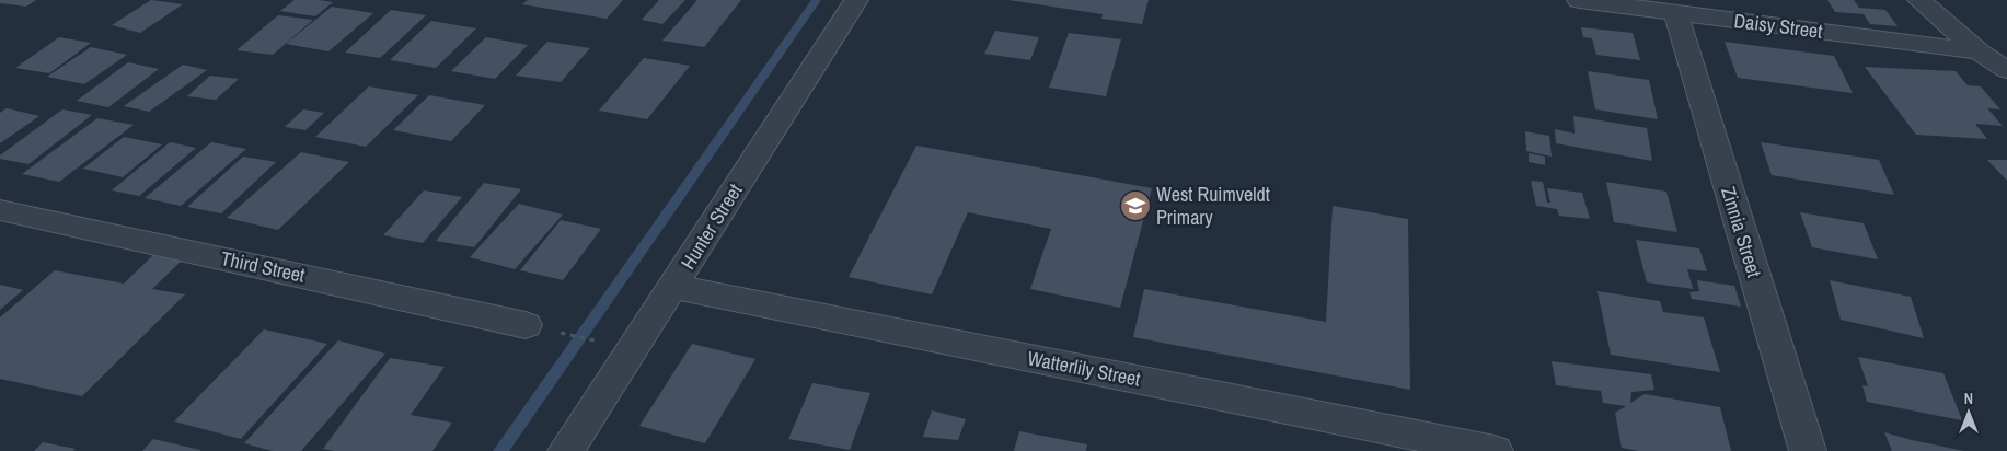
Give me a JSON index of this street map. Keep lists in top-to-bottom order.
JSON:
{
  "streets": {
    "street": [
      "Daisy Street",
      "Hunter Street",
      "Zinnia Street",
      "Third Street",
      "Watterlily Street"
    ]
  },
  "crossings": [
    ["Daisy Street", "Zinnia Street"],
    ["Hunter Street", "Watterlily Street"]
  ],
  "places": {
    "school or university": ["West Ruimveldt Primary"]
  },
  "north": "top"
}
